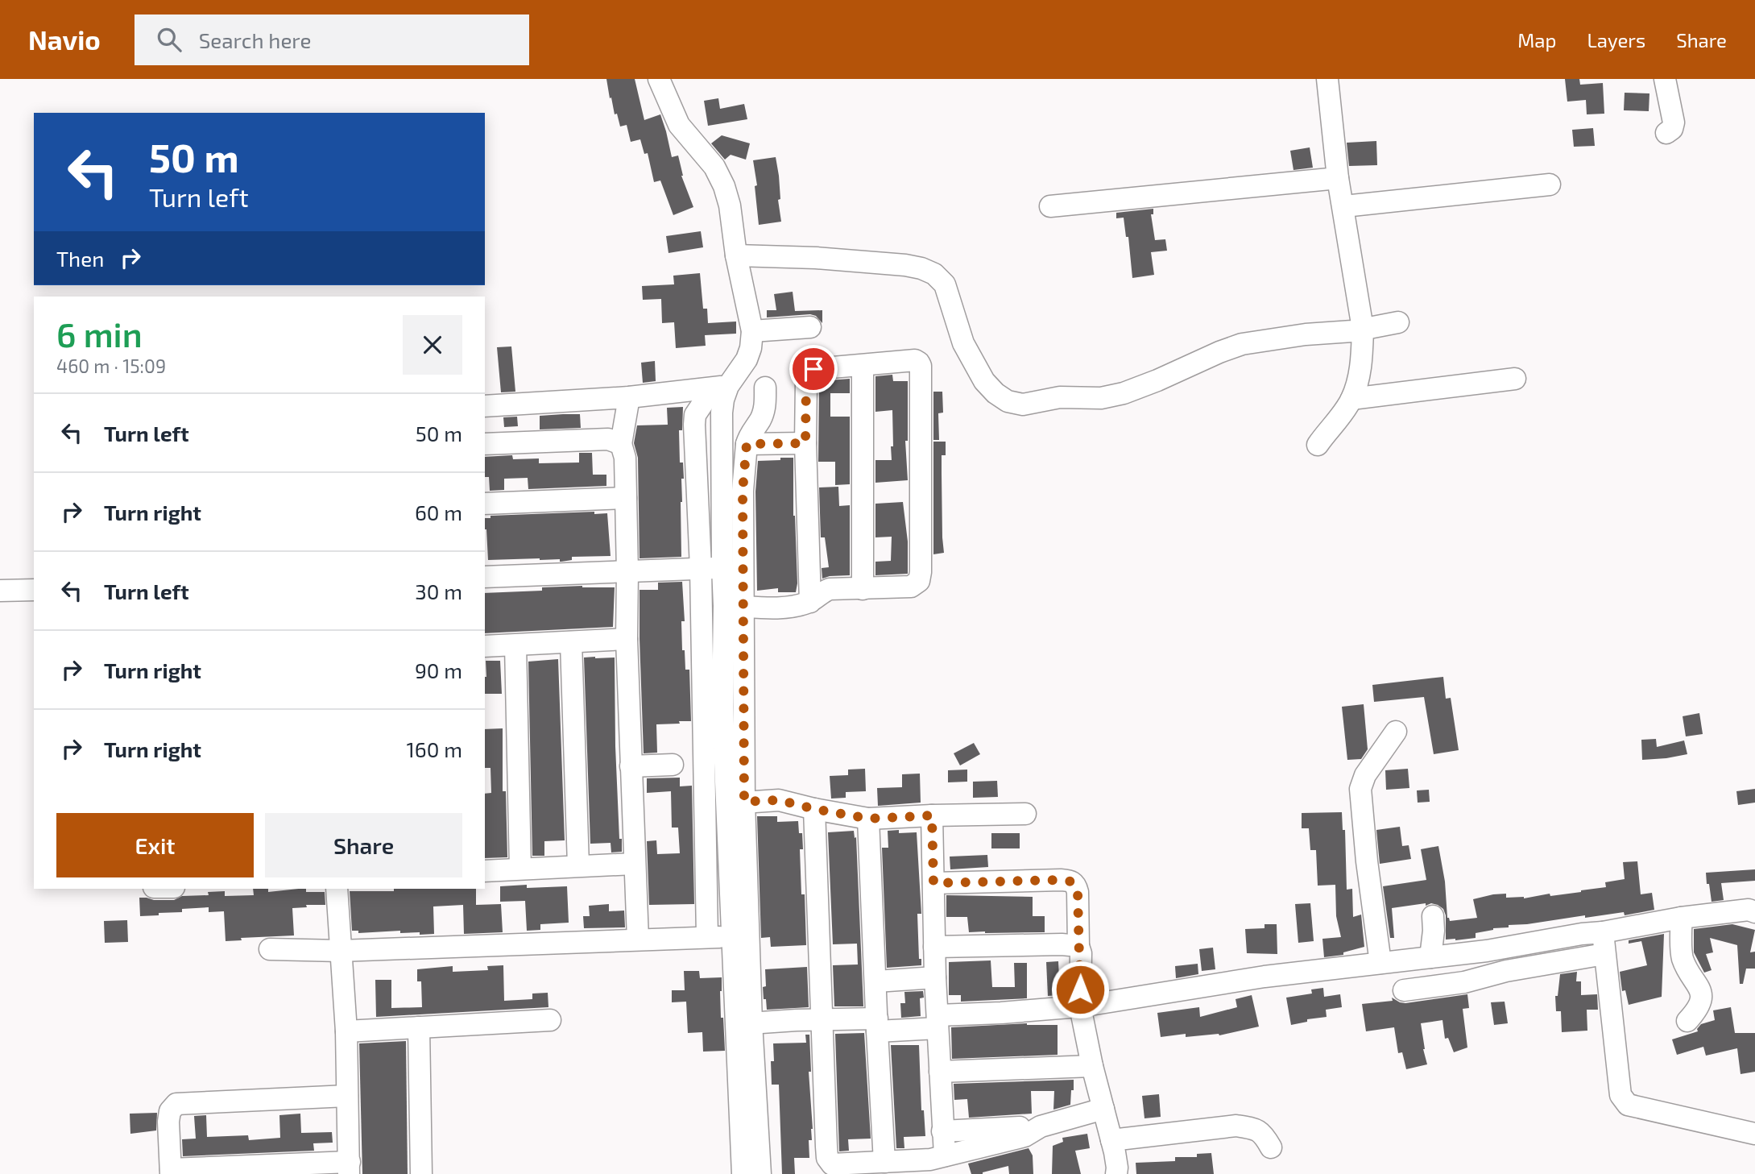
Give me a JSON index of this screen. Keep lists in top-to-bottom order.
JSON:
{
  "page": {
    "header": "Navio",
    "search": "Search here",
    "nav": ["Map", "Layers", "Share"],
    "turn": ["50 m", "Turn left"],
    "then": "Then",
    "heading": ["6 min", "460 m · 15:09"],
    "list": [
      {
        "name": "Turn left",
        "value": "50 m"
      },
      {
        "name": "Turn right",
        "value": "60 m"
      },
      {
        "name": "Turn left",
        "value": "30 m"
      },
      {
        "name": "Turn right",
        "value": "90 m"
      },
      {
        "name": "Turn right",
        "value": "160 m"
      }
    ],
    "buttons": ["Exit", "Share"]
  }
}
